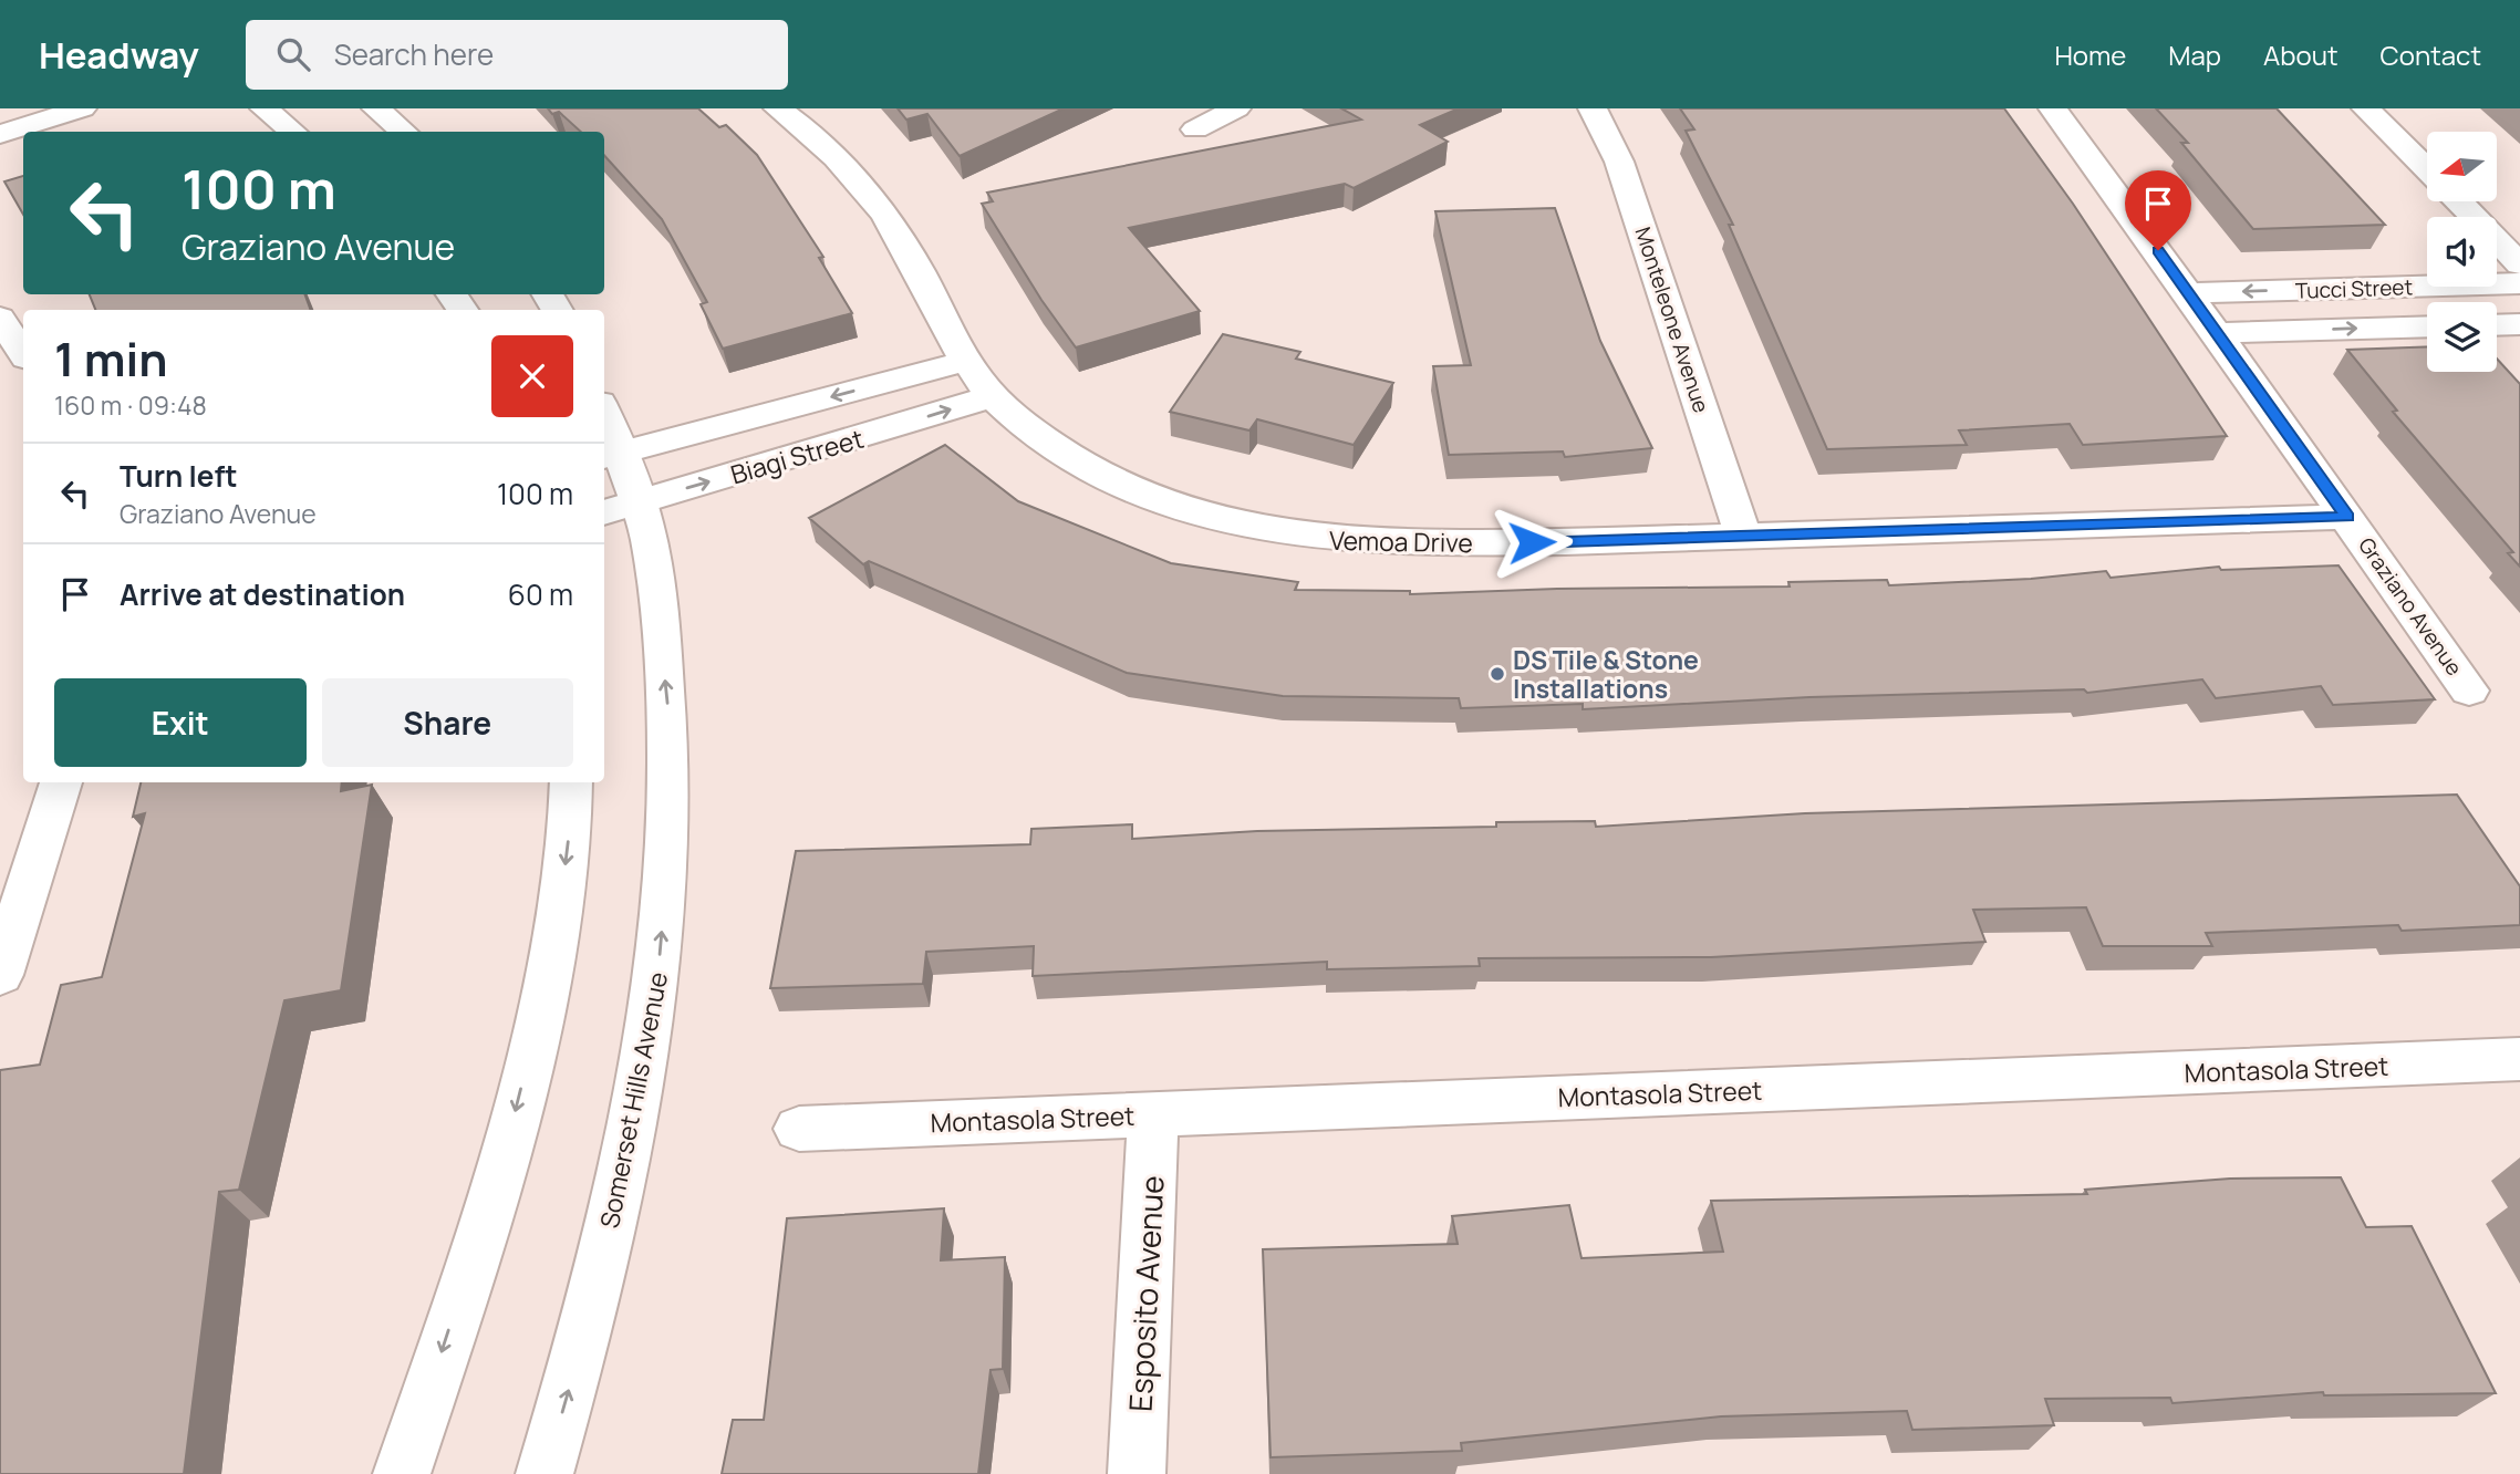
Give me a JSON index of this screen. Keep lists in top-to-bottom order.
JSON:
{
  "streets": {
    "street": [
      "Tucci Street",
      "Monteleone Avenue",
      "Biagi Street",
      "Vemoa Drive",
      "Graziano Avenue",
      "Montasola Street",
      "Somerset Hills Avenue",
      "Esposito Avenue"
    ]
  },
  "crossings": [
    ["Tucci Street", "Graziano Avenue"],
    ["Monteleone Avenue", "Vemoa Drive"],
    ["Biagi Street", "Vemoa Drive"],
    ["Biagi Street", "Somerset Hills Avenue"],
    ["Vemoa Drive", "Graziano Avenue"],
    ["Montasola Street", "Esposito Avenue"]
  ],
  "places": ["DS Tile & Stone Installations"],
  "north": "left",
  "page": {
    "header": "Headway",
    "search": "Search here",
    "nav": [
      "Home",
      "Map",
      "About",
      "Contact"
    ],
    "turn": ["100 m", "Graziano Avenue"],
    "heading": ["1 min", "160 m · 09:48"],
    "list": [
      {
        "name": "Turn left",
        "note": "Graziano Avenue",
        "value": "100 m"
      },
      {
        "name": "Arrive at destination",
        "value": "60 m"
      }
    ],
    "buttons": ["Exit", "Share"]
  }
}
